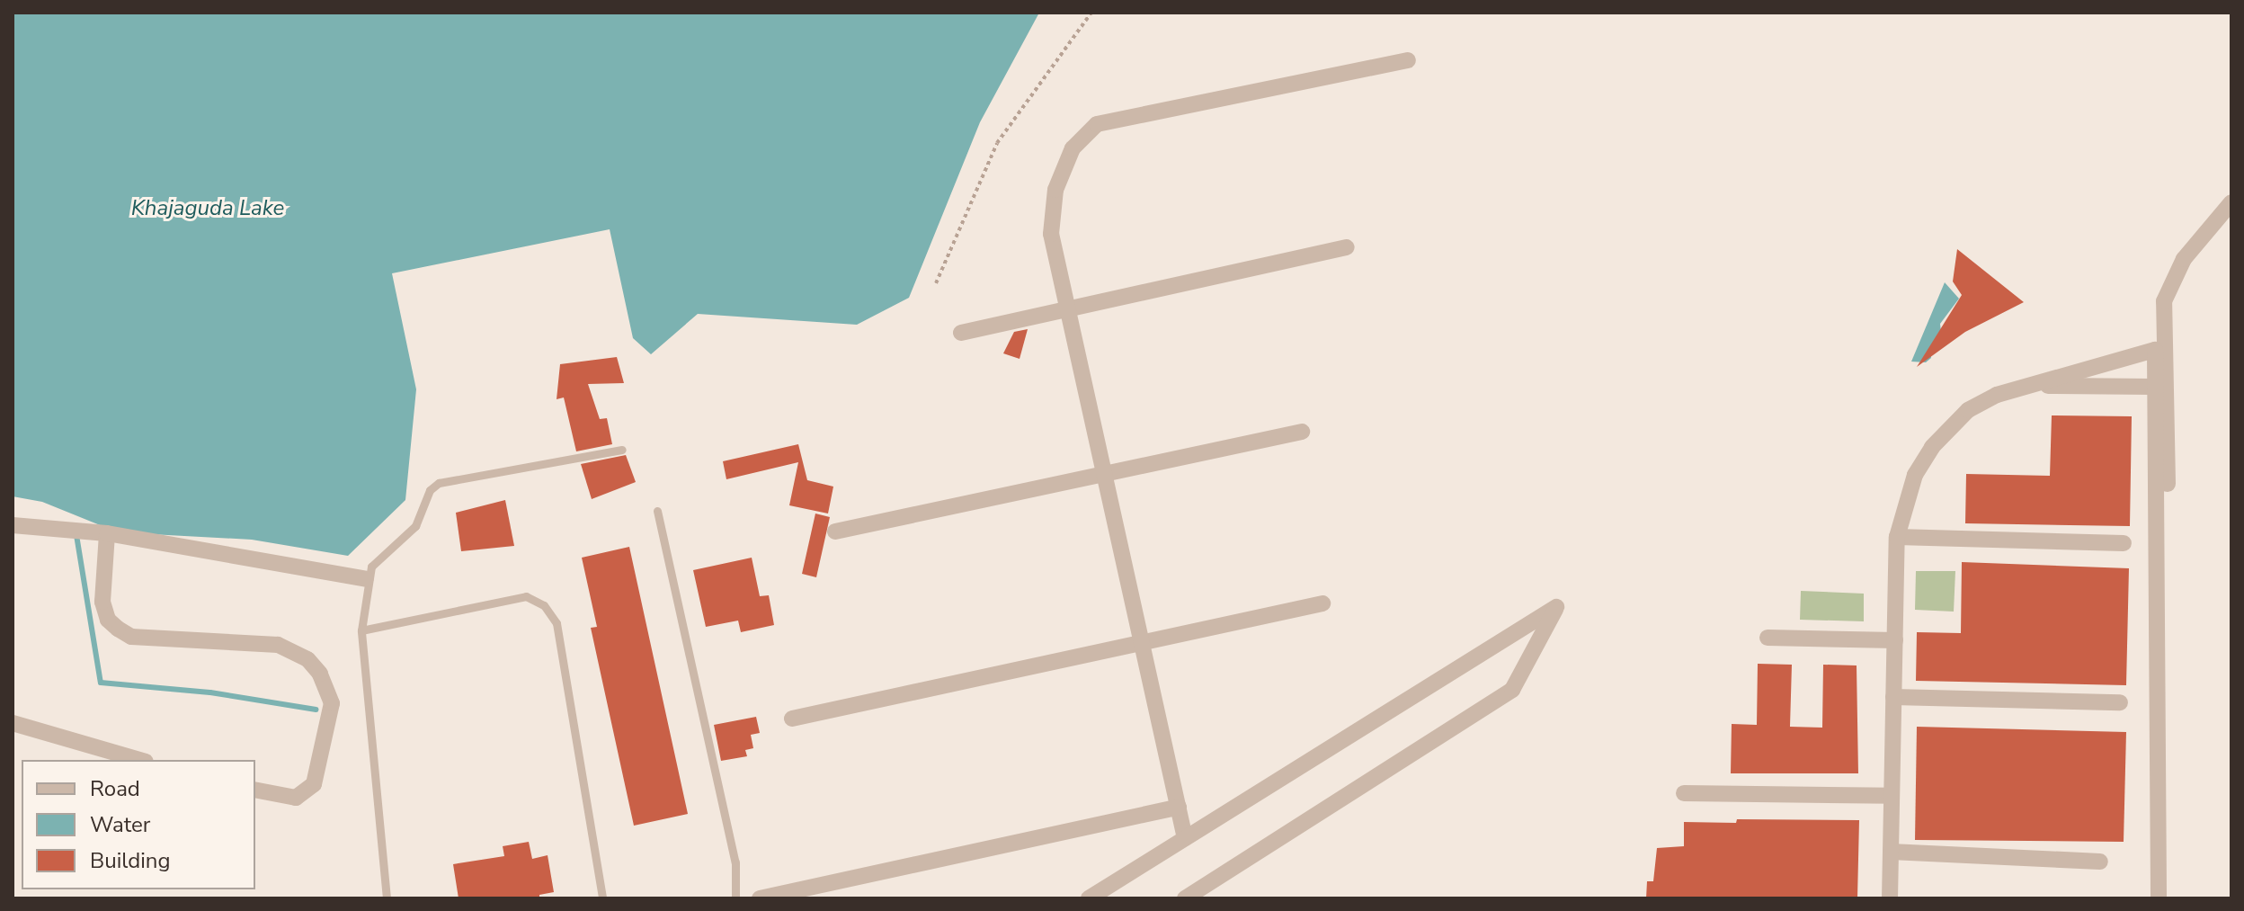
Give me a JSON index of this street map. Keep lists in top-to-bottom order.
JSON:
{
  "water": ["Khajaguda Lake"],
  "legend": ["Road", "Water", "Building"]
}
